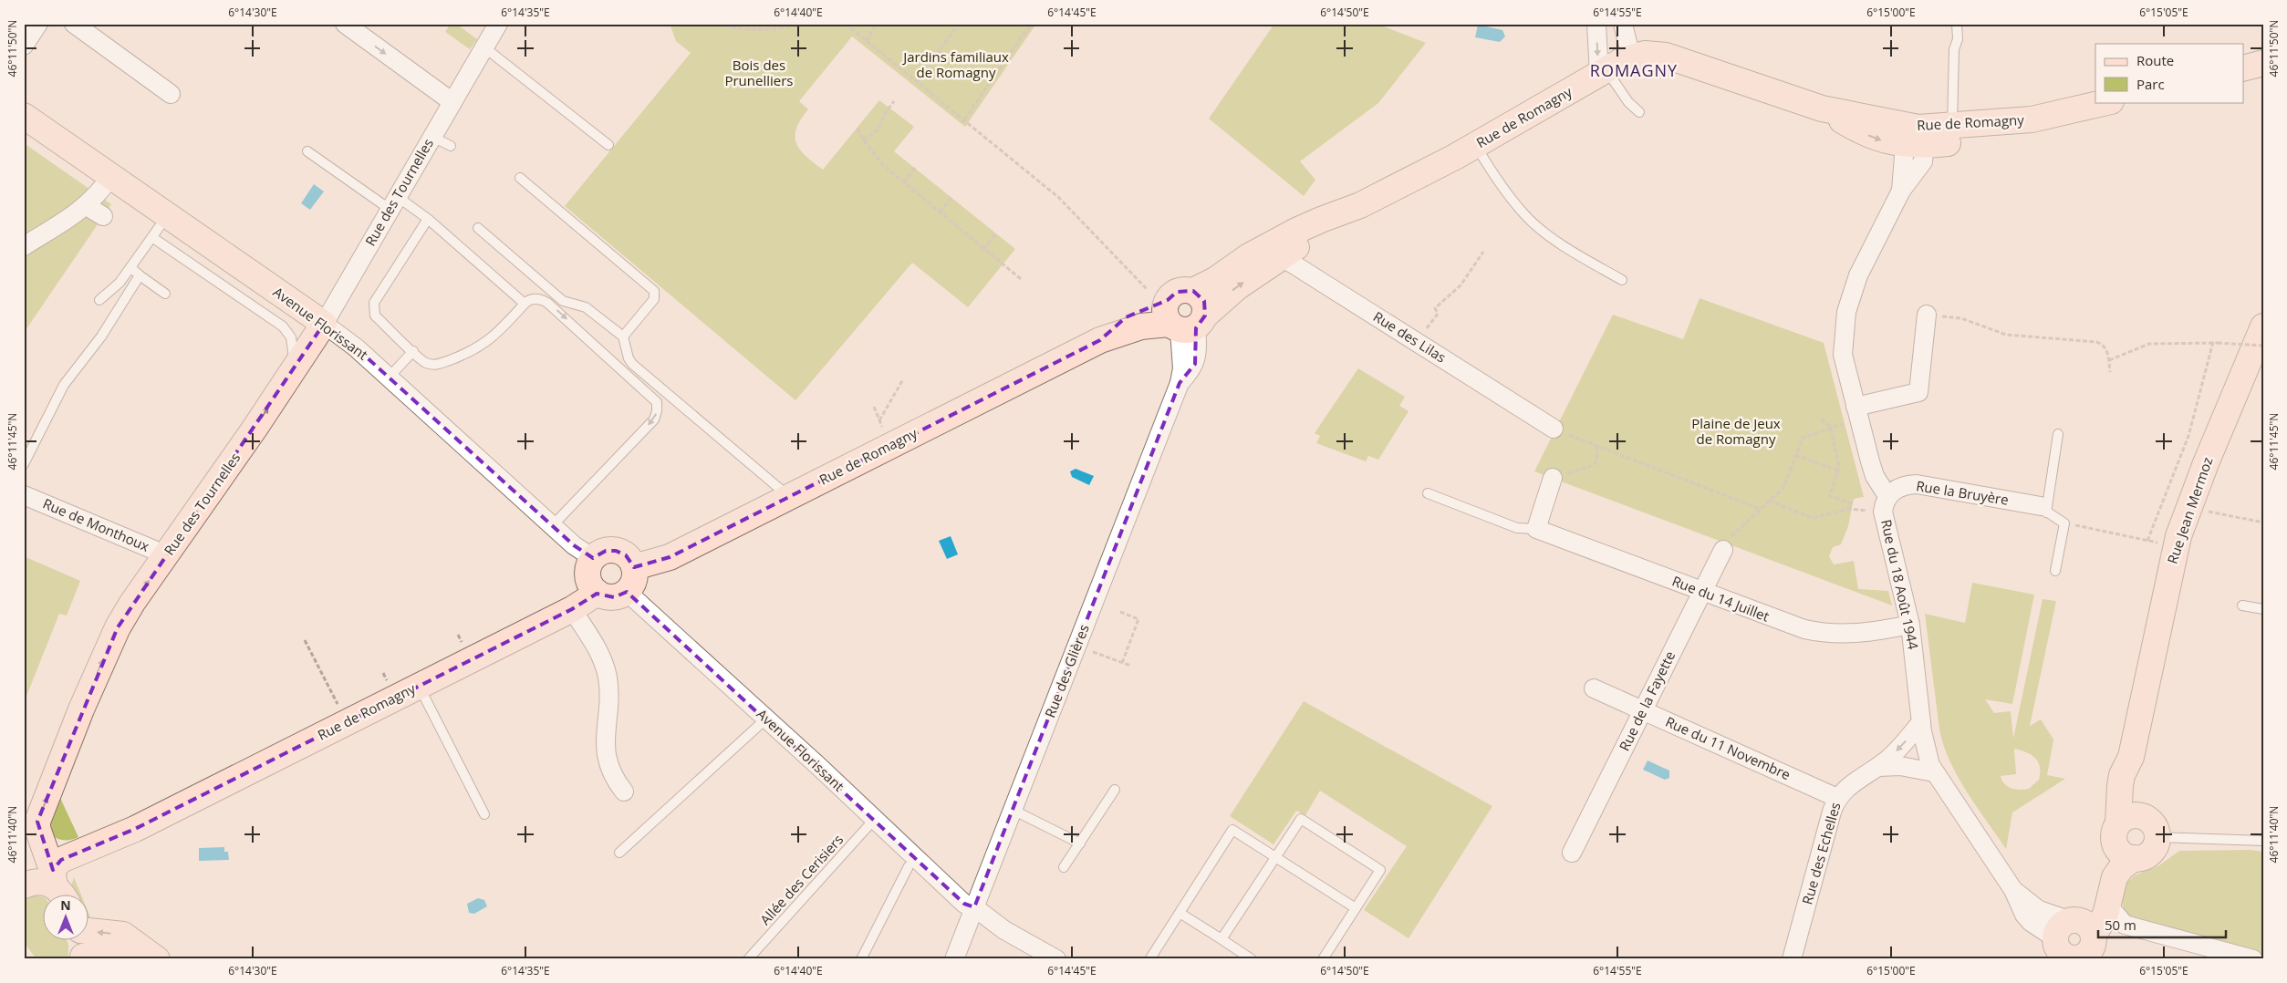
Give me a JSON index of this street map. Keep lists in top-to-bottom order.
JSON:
{
  "streets": {
    "street": [
      "Rue de Romagny",
      "Rue des Tournelles",
      "Avenue Florissant",
      "Rue des Lilas",
      "Rue la Bruyère",
      "Rue Jean Mermoz",
      "Rue de Monthoux",
      "Rue du 18 Août 1944",
      "Rue du 14 Juillet",
      "Rue des Glières",
      "Rue de la Fayette",
      "Rue du 11 Novembre",
      "Rue des Echelles"
    ],
    "lane": ["Allée des Cerisiers"]
  },
  "crossings": [
    ["Rue de Romagny", "Rue des Tournelles"],
    ["Rue de Romagny", "Avenue Florissant"],
    ["Rue de Romagny", "Rue des Lilas"],
    ["Rue de Romagny", "Rue des Glières"],
    ["Rue des Tournelles", "Avenue Florissant"],
    ["Rue des Tournelles", "Rue de Monthoux"],
    ["Avenue Florissant", "Rue des Glières"],
    ["Avenue Florissant", "Allée des Cerisiers"],
    ["Rue la Bruyère", "Rue du 18 Août 1944"],
    ["Rue Jean Mermoz", "Rue du 18 Août 1944"],
    ["Rue du 18 Août 1944", "Rue du 14 Juillet"],
    ["Rue du 18 Août 1944", "Rue des Echelles"],
    ["Rue du 14 Juillet", "Rue de la Fayette"],
    ["Rue de la Fayette", "Rue du 11 Novembre"],
    ["Rue du 11 Novembre", "Rue des Echelles"]
  ],
  "one_way": ["Rue des Tournelles"],
  "districts": ["ROMAGNY"],
  "parks": ["Jardins familiaux de Romagny", "Bois des Prunelliers", "Plaine de Jeux de Romagny"],
  "legend": ["Route", "Parc"],
  "scale_bar": "50 m",
  "north": "top",
  "coordinates": [
    "6°14'30\"E",
    "6°14'35\"E",
    "6°14'40\"E",
    "6°14'45\"E",
    "6°14'50\"E",
    "6°14'55\"E",
    "6°15'00\"E",
    "6°15'05\"E",
    "46°11'50\"N",
    "46°11'45\"N",
    "46°11'40\"N"
  ]
}
